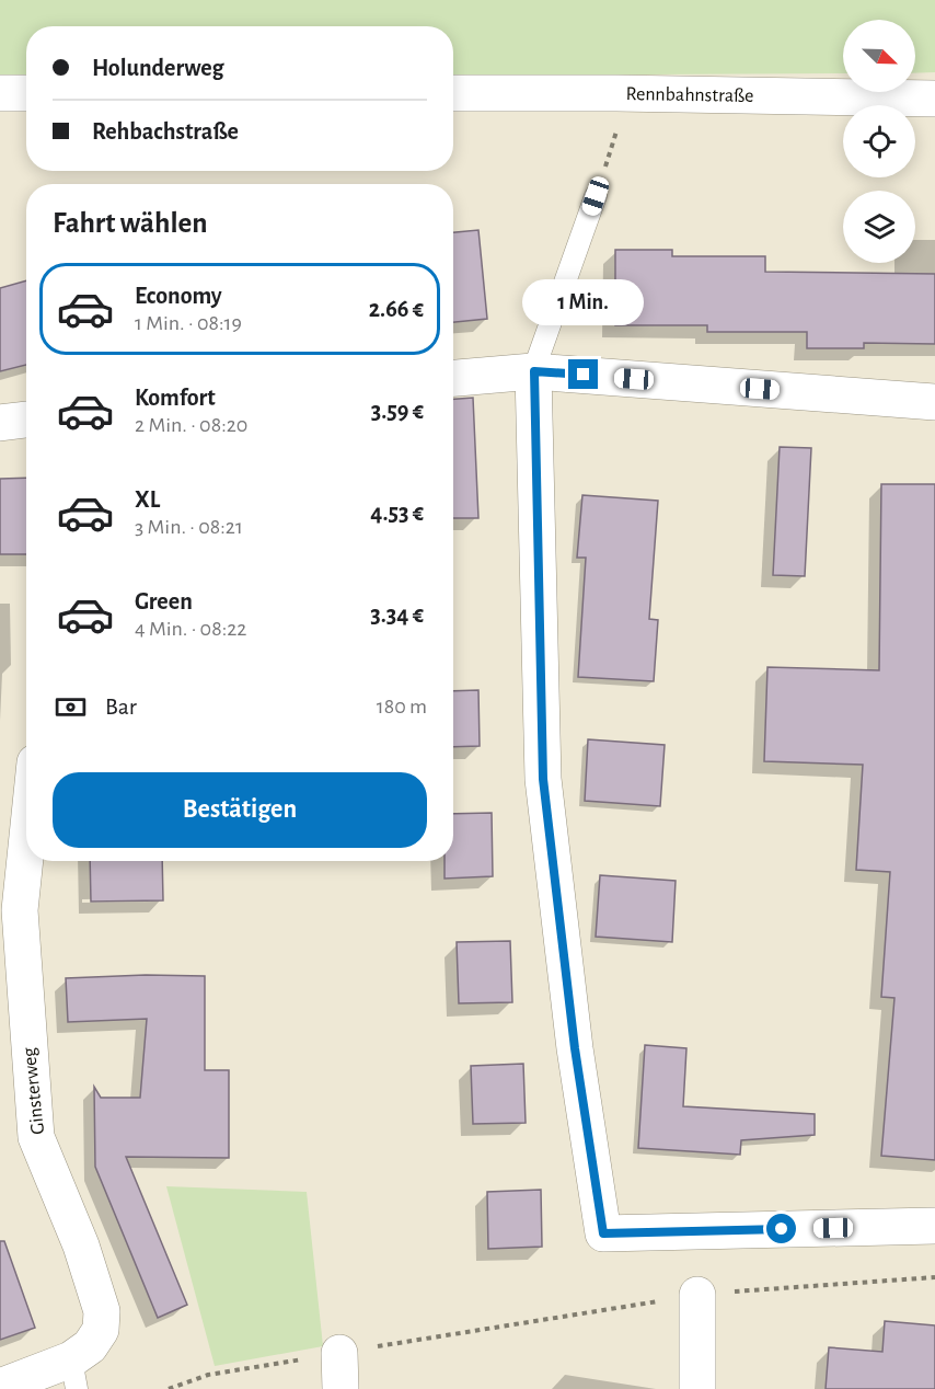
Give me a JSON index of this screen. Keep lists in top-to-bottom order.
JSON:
{
  "streets": {
    "street": ["Rennbahnstraße", "Ginsterweg"]
  },
  "north": "bottom right",
  "page": {
    "banner": ["Holunderweg", "Rehbachstraße"],
    "heading": "Fahrt wählen",
    "list": [
      {
        "name": "Economy",
        "note": "1 Min. · 08:19",
        "value": "2.66 €"
      },
      {
        "name": "Komfort",
        "note": "2 Min. · 08:20",
        "value": "3.59 €"
      },
      {
        "name": "XL",
        "note": "3 Min. · 08:21",
        "value": "4.53 €"
      },
      {
        "name": "Green",
        "note": "4 Min. · 08:22",
        "value": "3.34 €"
      }
    ],
    "bubble": "1 Min.",
    "pay": ["Bar", "180 m"],
    "buttons": "Bestätigen"
  }
}
